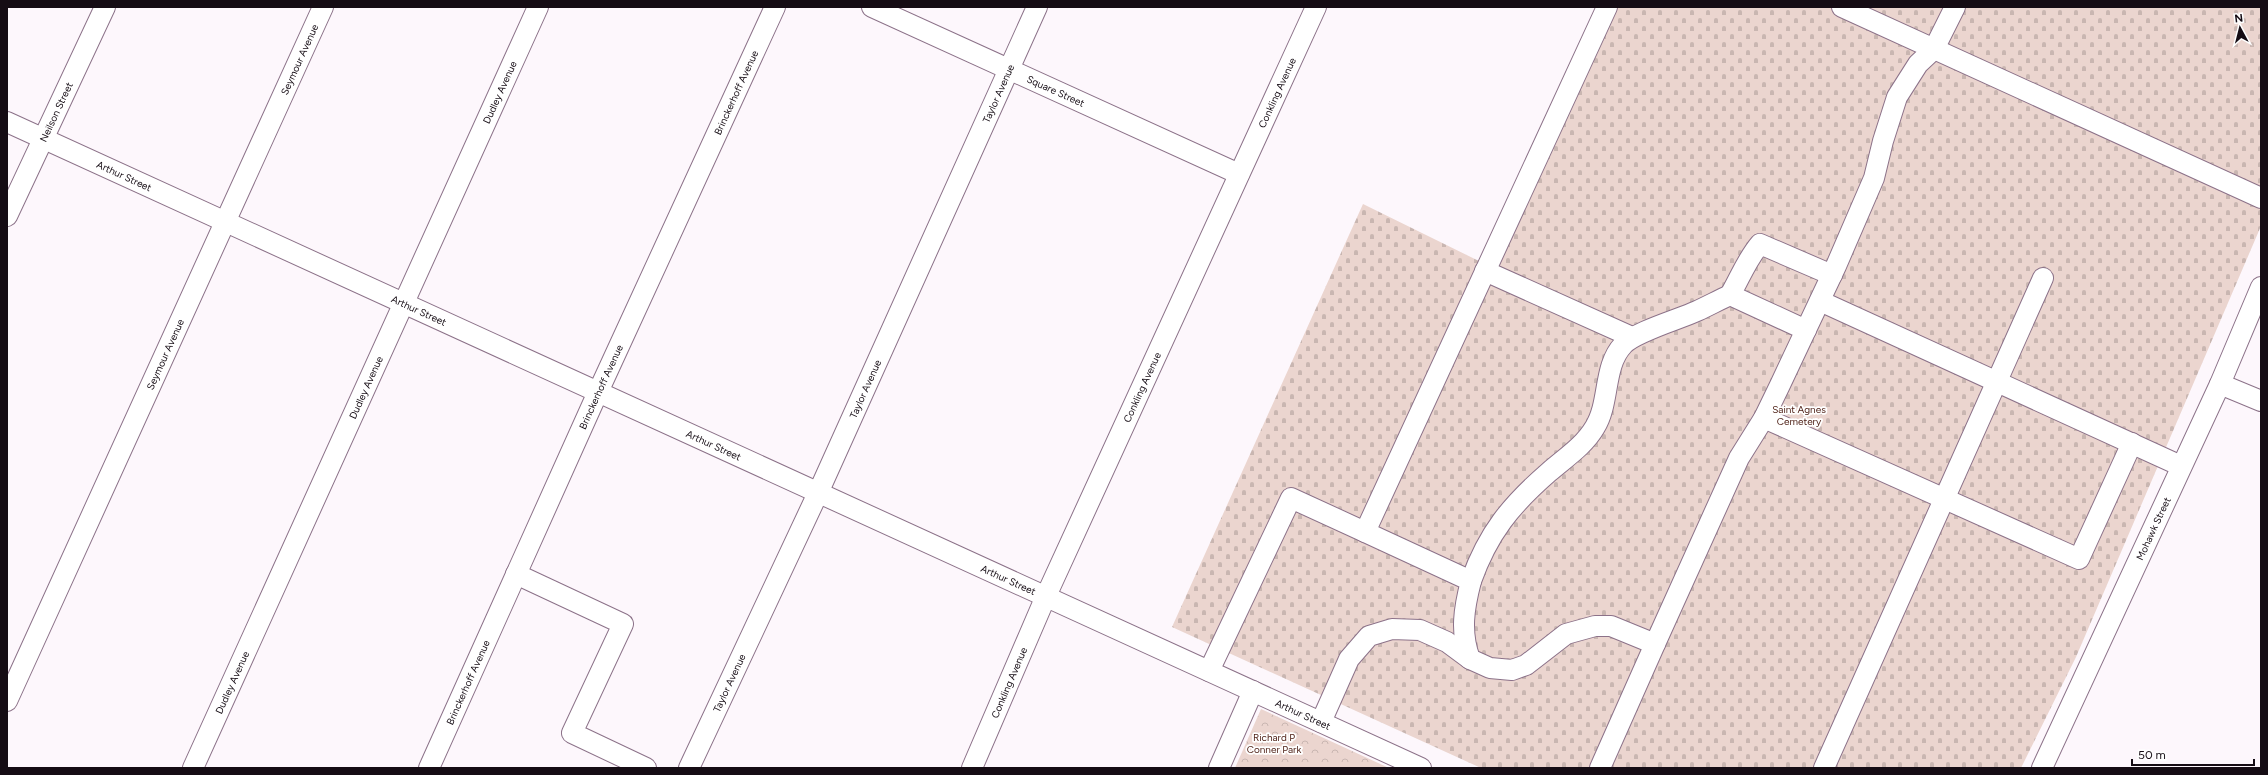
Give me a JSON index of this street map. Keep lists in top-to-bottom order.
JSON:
{
  "streets": {
    "street": [
      "Seymour Avenue",
      "Dudley Avenue",
      "Brinckerhoff Avenue",
      "Square Street",
      "Conkling Avenue",
      "Taylor Avenue",
      "Neilson Street",
      "Arthur Street",
      "Mohawk Street"
    ]
  },
  "crossings": [
    ["Seymour Avenue", "Arthur Street"],
    ["Dudley Avenue", "Arthur Street"],
    ["Brinckerhoff Avenue", "Arthur Street"],
    ["Square Street", "Conkling Avenue"],
    ["Square Street", "Taylor Avenue"],
    ["Conkling Avenue", "Arthur Street"],
    ["Taylor Avenue", "Arthur Street"],
    ["Neilson Street", "Arthur Street"]
  ],
  "parks": ["Saint Agnes Cemetery", "Richard P Conner Park"],
  "scale_bar": "50 m",
  "north": "top"
}
